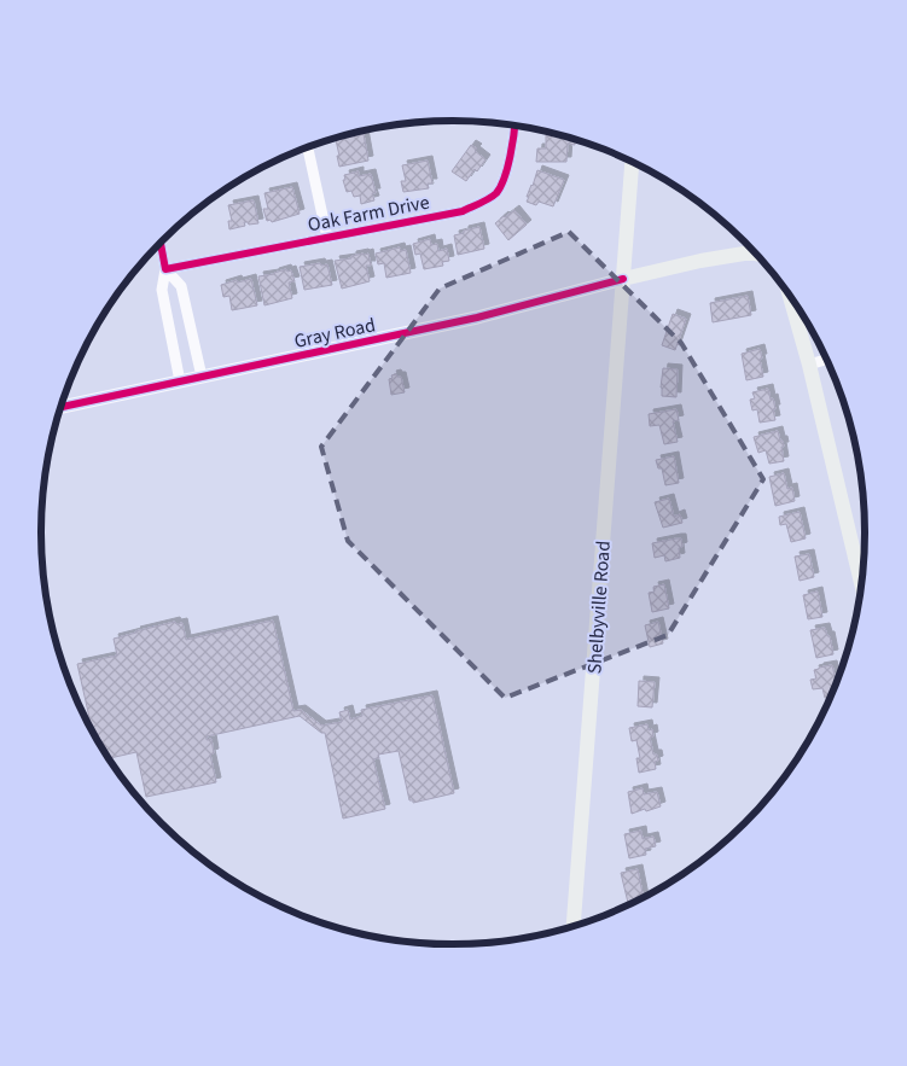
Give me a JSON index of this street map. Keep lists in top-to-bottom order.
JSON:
{
  "streets": {
    "main road": ["Gray Road", "Shelbyville Road"],
    "street": ["Oak Farm Drive"]
  },
  "crossings": [
    ["Gray Road", "Shelbyville Road"]
  ]
}
